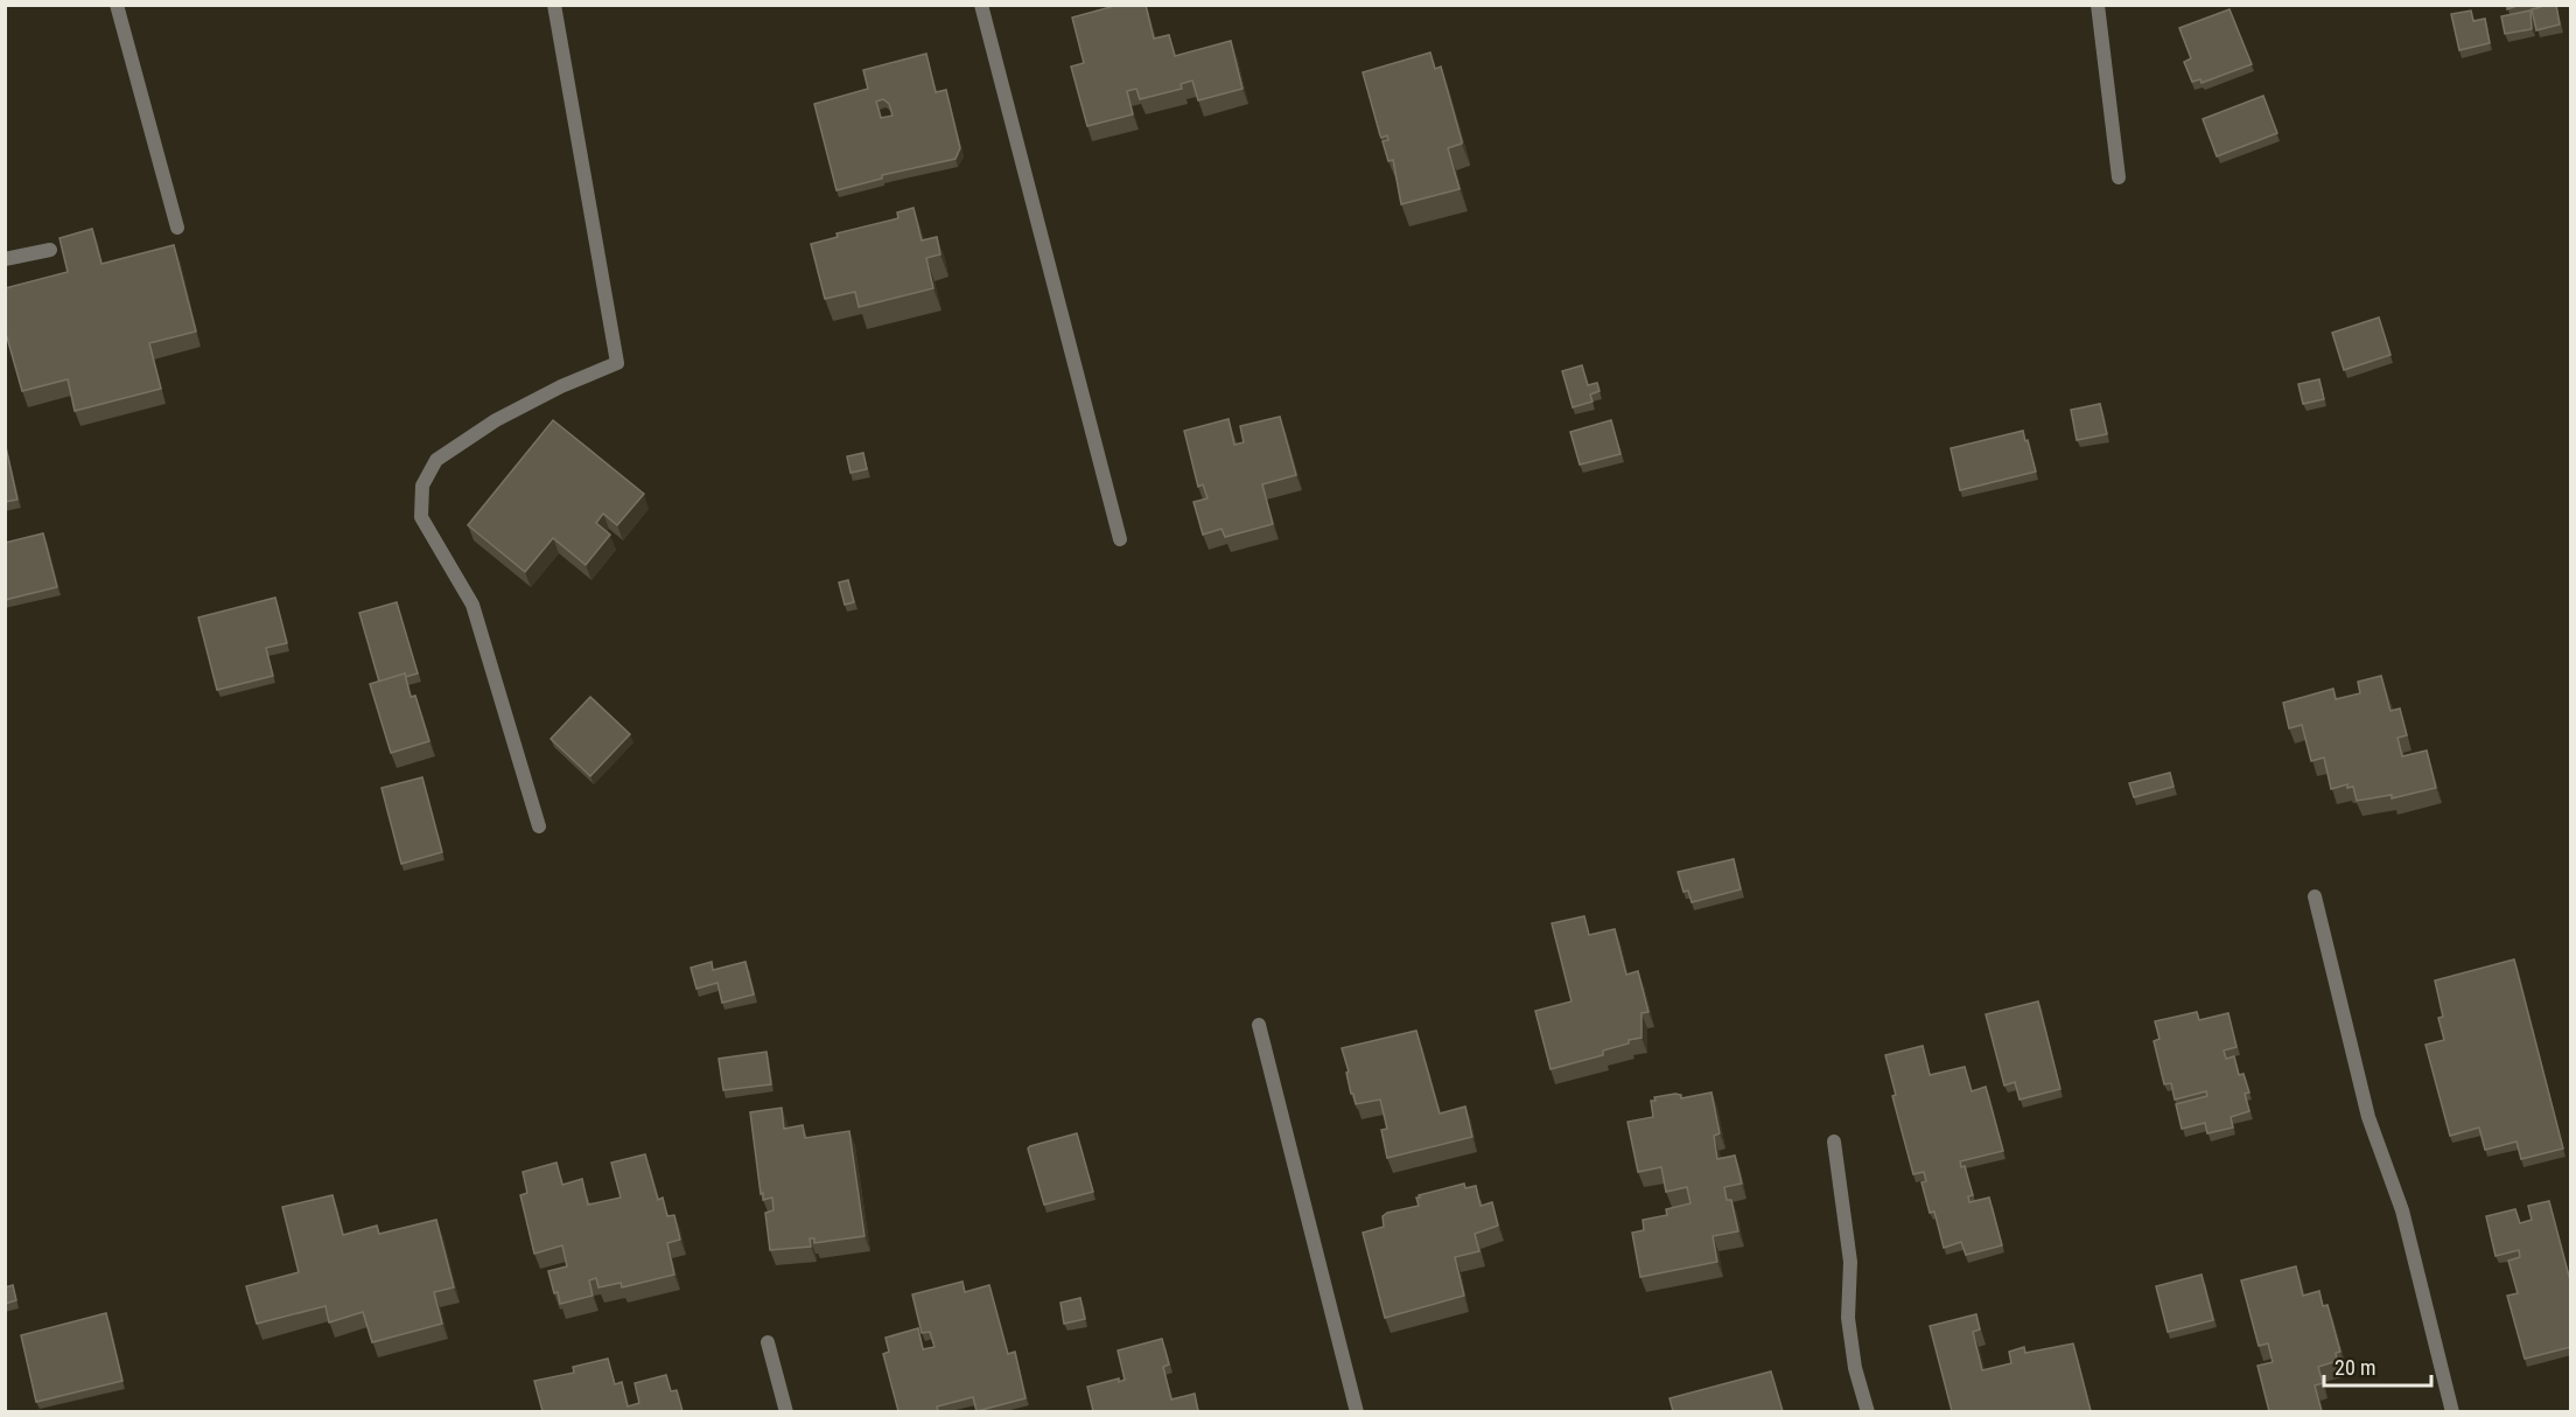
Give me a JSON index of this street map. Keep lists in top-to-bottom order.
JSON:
{
  "scale_bar": "20 m"
}
